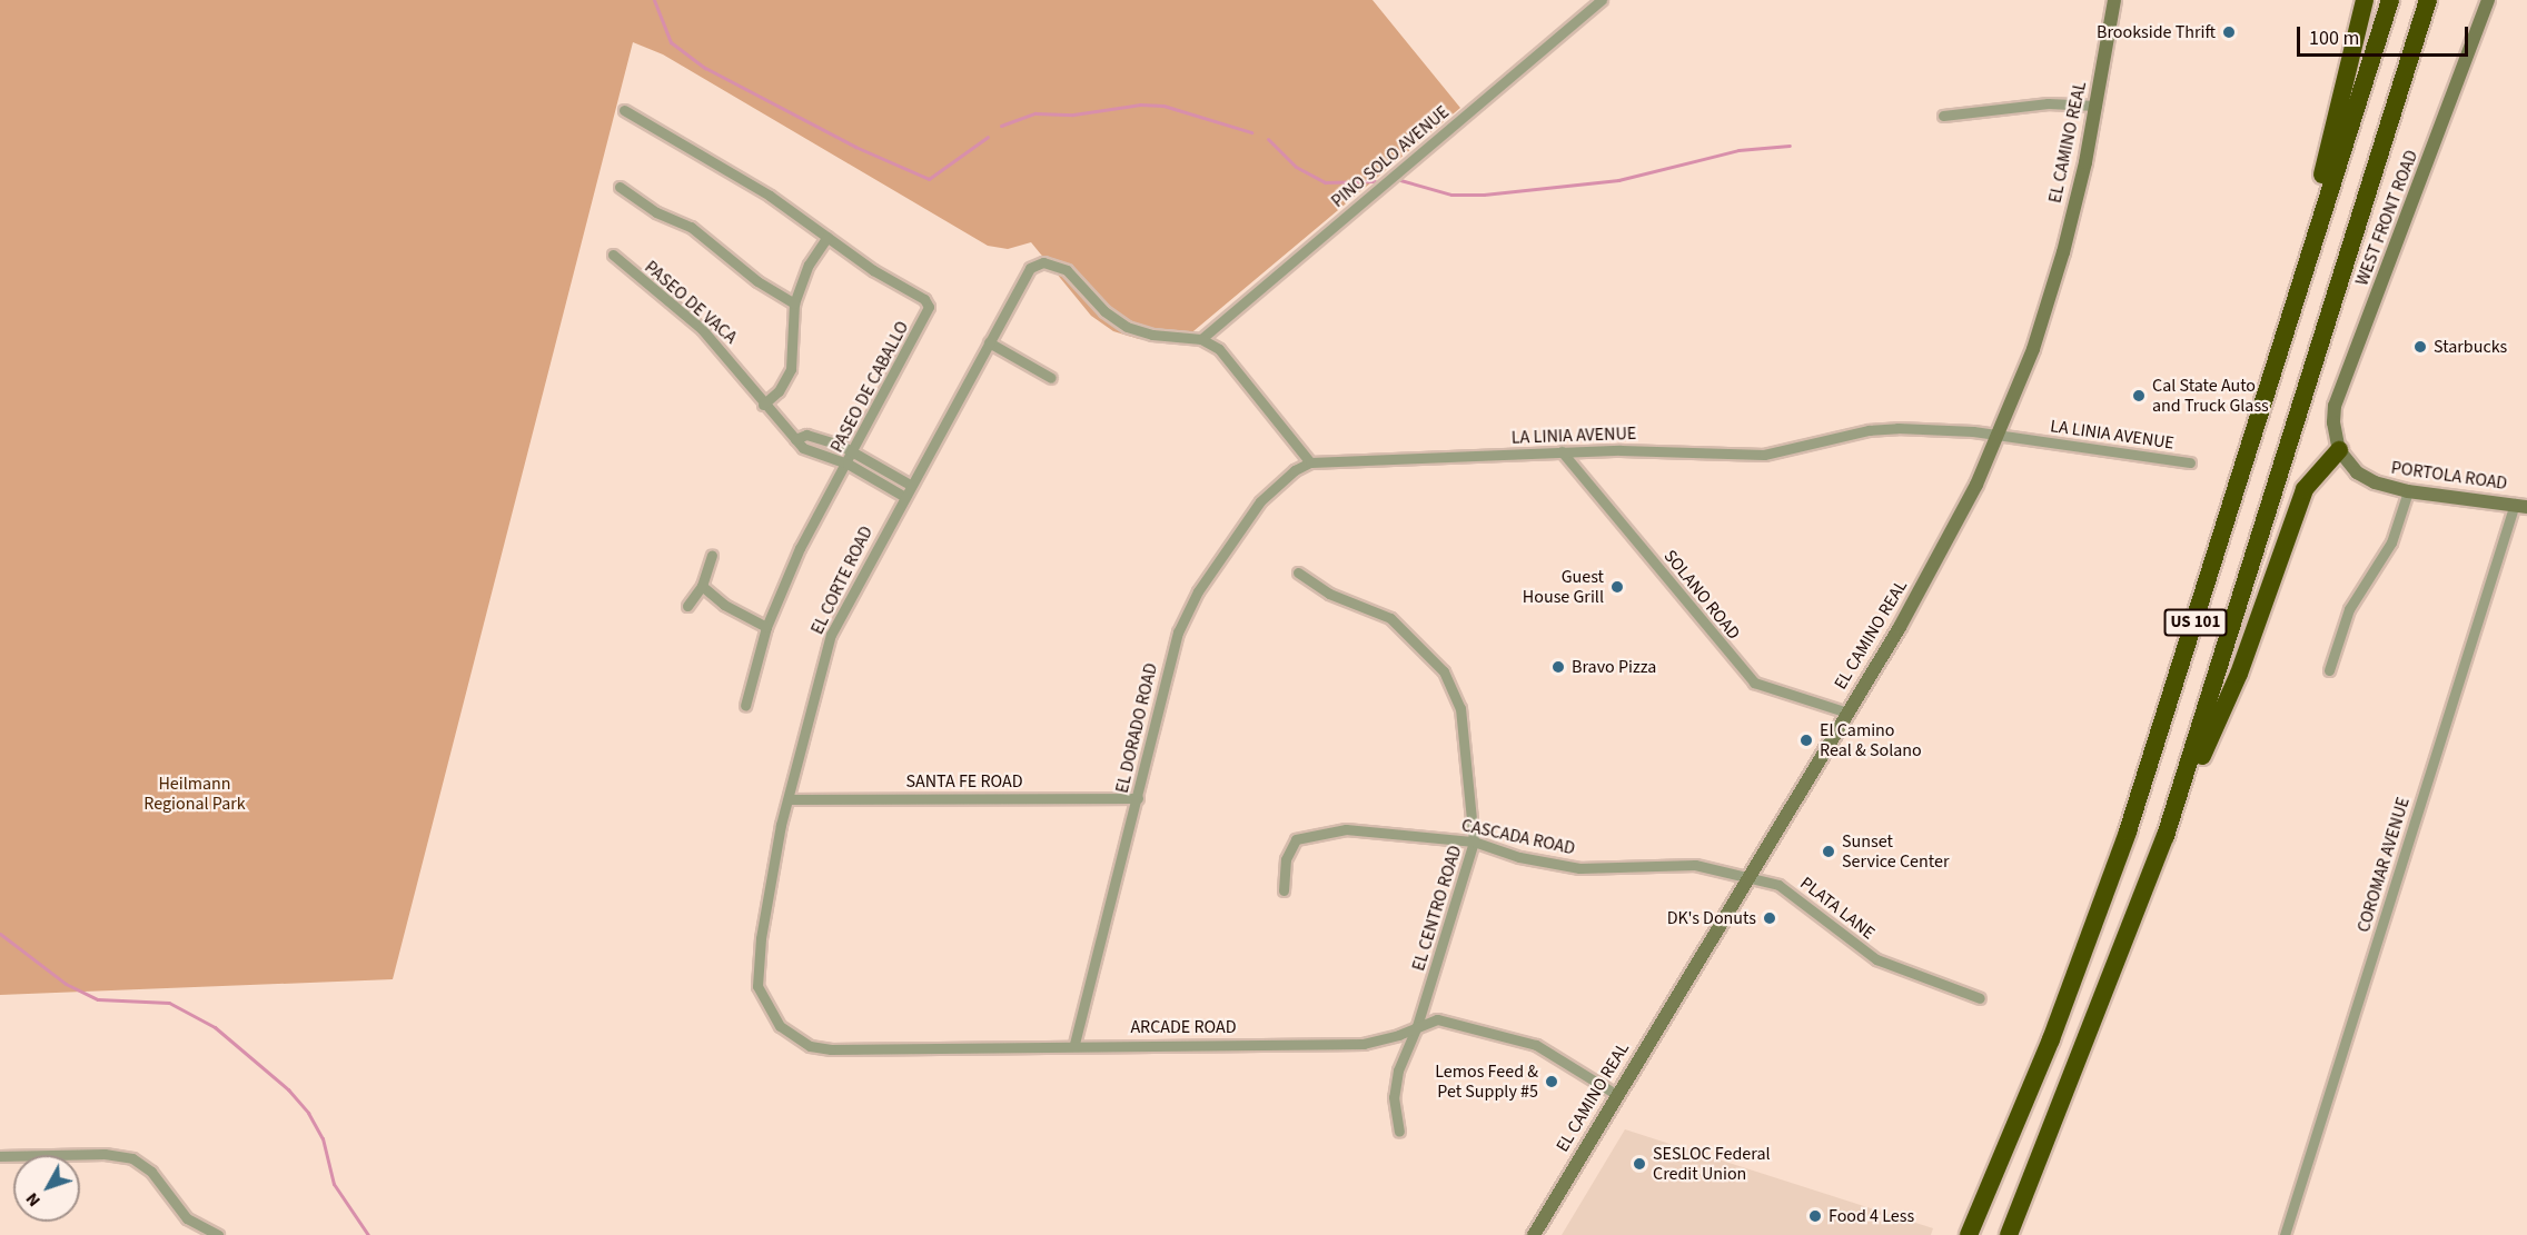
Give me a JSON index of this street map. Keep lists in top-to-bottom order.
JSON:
{
  "streets": {
    "highway": ["US 101"],
    "main road": ["EL CAMINO REAL", "WEST FRONT ROAD", "PORTOLA ROAD"],
    "street": [
      "PINO SOLO AVENUE",
      "PASEO DE VACA",
      "PASEO DE CABALLO",
      "LA LINIA AVENUE",
      "EL CORTE ROAD",
      "SOLANO ROAD",
      "EL DORADO ROAD",
      "SANTA FE ROAD",
      "CASCADA ROAD",
      "COROMAR AVENUE",
      "EL CENTRO ROAD",
      "PLATA LANE",
      "ARCADE ROAD"
    ]
  },
  "crossings": [
    ["EL CAMINO REAL", "LA LINIA AVENUE"],
    ["EL CAMINO REAL", "SOLANO ROAD"],
    ["EL CAMINO REAL", "CASCADA ROAD"],
    ["EL CAMINO REAL", "PLATA LANE"],
    ["EL CAMINO REAL", "ARCADE ROAD"],
    ["PINO SOLO AVENUE", "EL CORTE ROAD"],
    ["WEST FRONT ROAD", "PORTOLA ROAD"],
    ["PASEO DE VACA", "PASEO DE CABALLO"],
    ["PASEO DE VACA", "EL CORTE ROAD"],
    ["LA LINIA AVENUE", "SOLANO ROAD"],
    ["LA LINIA AVENUE", "EL DORADO ROAD"],
    ["PORTOLA ROAD", "COROMAR AVENUE"],
    ["EL CORTE ROAD", "SANTA FE ROAD"],
    ["EL CORTE ROAD", "ARCADE ROAD"],
    ["EL DORADO ROAD", "SANTA FE ROAD"],
    ["EL DORADO ROAD", "ARCADE ROAD"],
    ["CASCADA ROAD", "EL CENTRO ROAD"],
    ["CASCADA ROAD", "PLATA LANE"],
    ["EL CENTRO ROAD", "ARCADE ROAD"]
  ],
  "parks": ["Heilmann Regional Park"],
  "places": [
    "Brookside Thrift",
    "Starbucks",
    "Cal State Auto and Truck Glass",
    "Guest House Grill",
    "Bravo Pizza",
    "El Camino Real & Solano",
    "Sunset Service Center",
    "DK's Donuts",
    "Lemos Feed & Pet Supply #5",
    "SESLOC Federal Credit Union",
    "Food 4 Less"
  ],
  "scale_bar": "100 m",
  "north": "bottom left"
}
